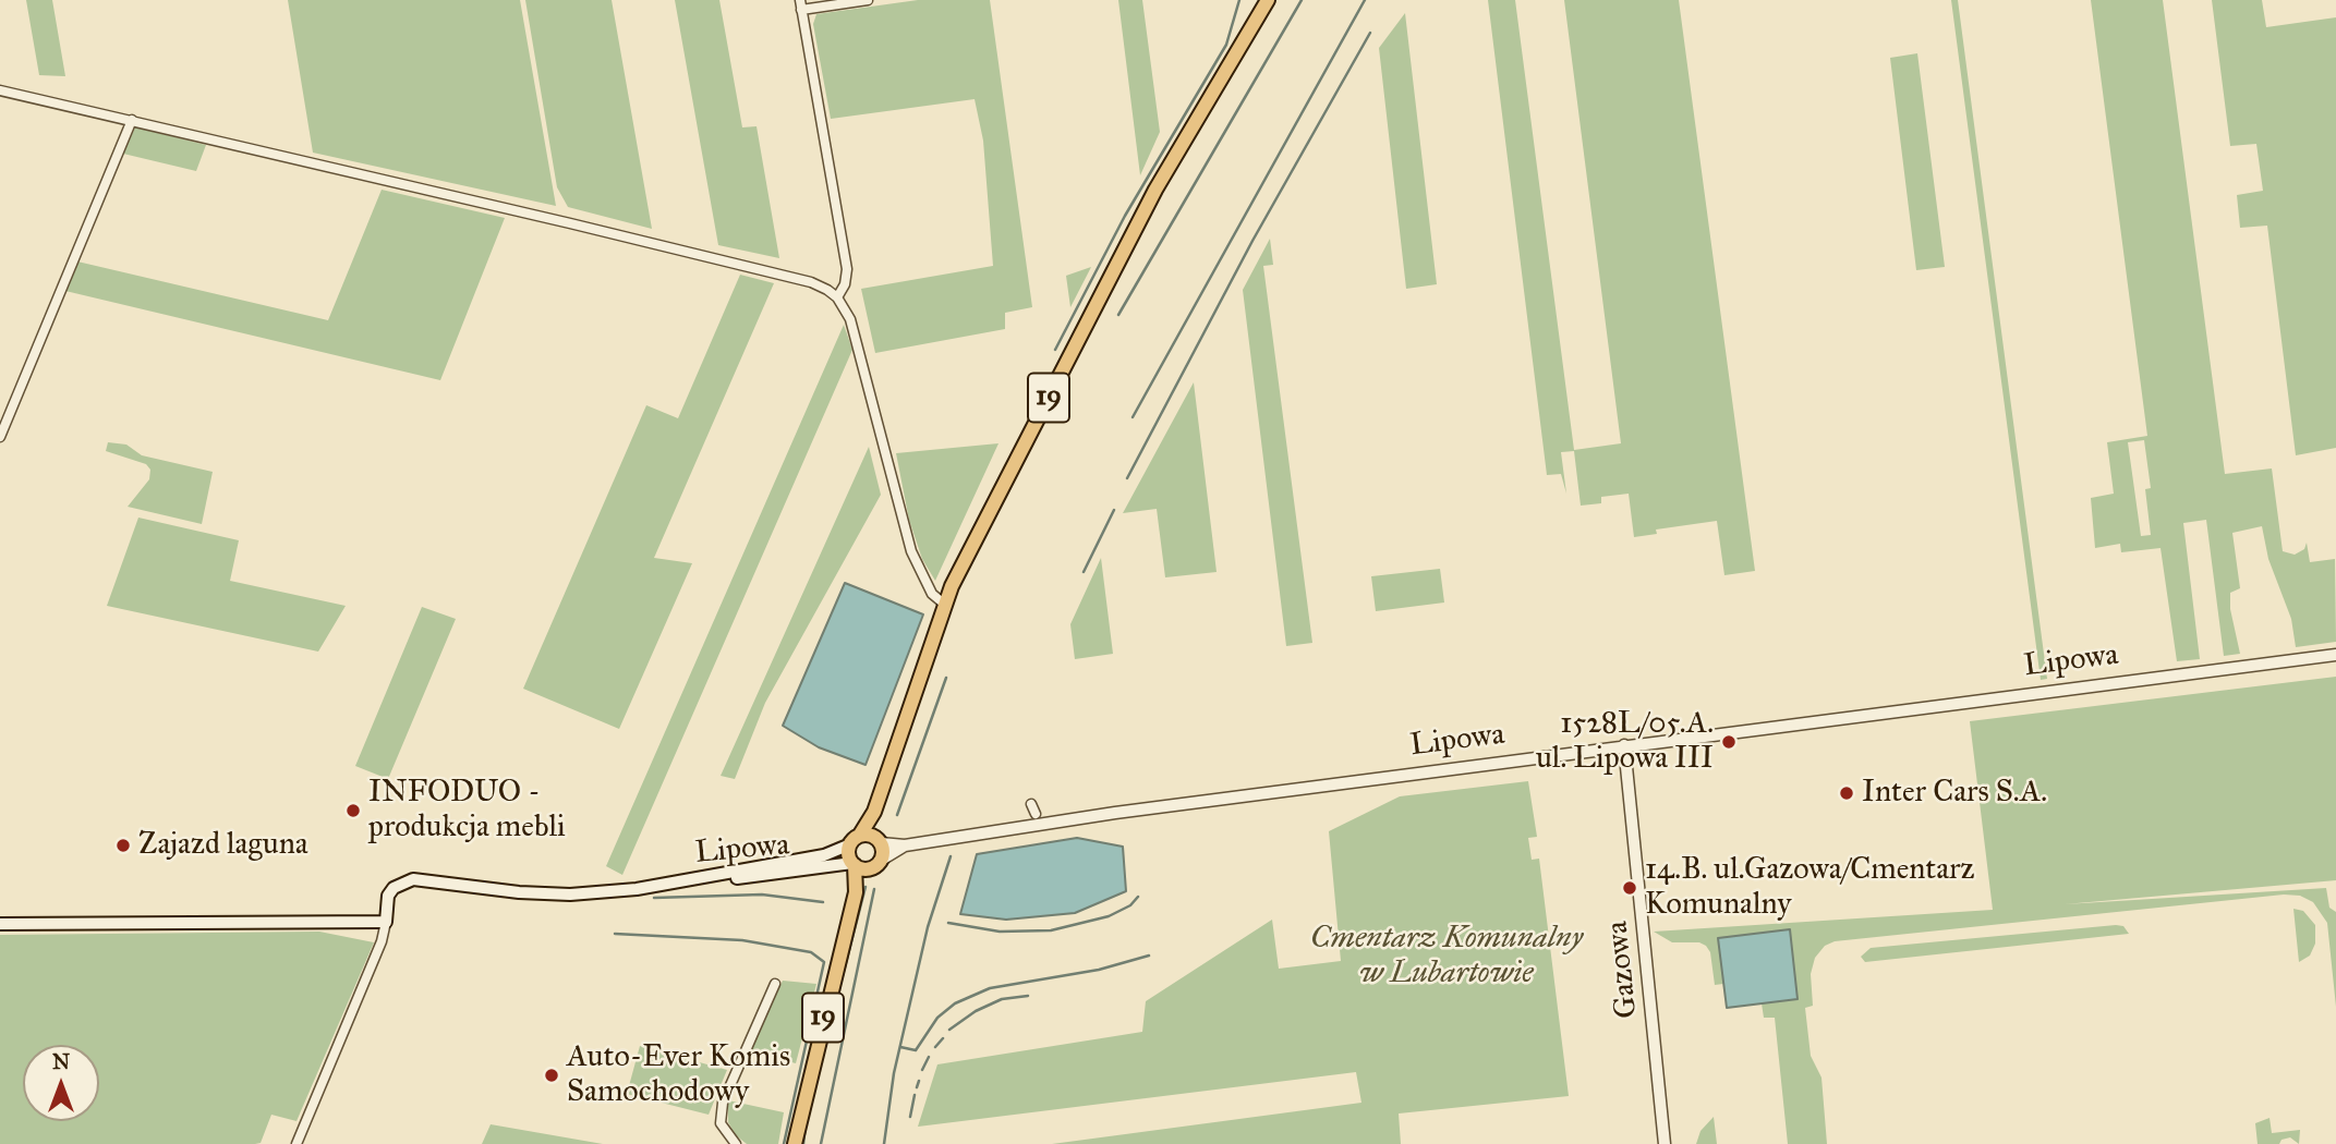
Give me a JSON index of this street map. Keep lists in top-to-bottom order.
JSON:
{
  "streets": {
    "highway": ["19"],
    "main road": ["Lipowa"],
    "street": ["Gazowa"]
  },
  "crossings": [
    ["19", "Lipowa"],
    ["Lipowa", "Gazowa"]
  ],
  "parks": ["Cmentarz Komunalny w Lubartowie"],
  "places": [
    "1528L/05.A. ul. Lipowa III",
    "Inter Cars S.A.",
    "INFODUO - produkcja mebli",
    "Zajazd laguna",
    "14.B. ul.Gazowa/Cmentarz Komunalny",
    "Auto-Ever Komis Samochodowy"
  ],
  "north": "top"
}
